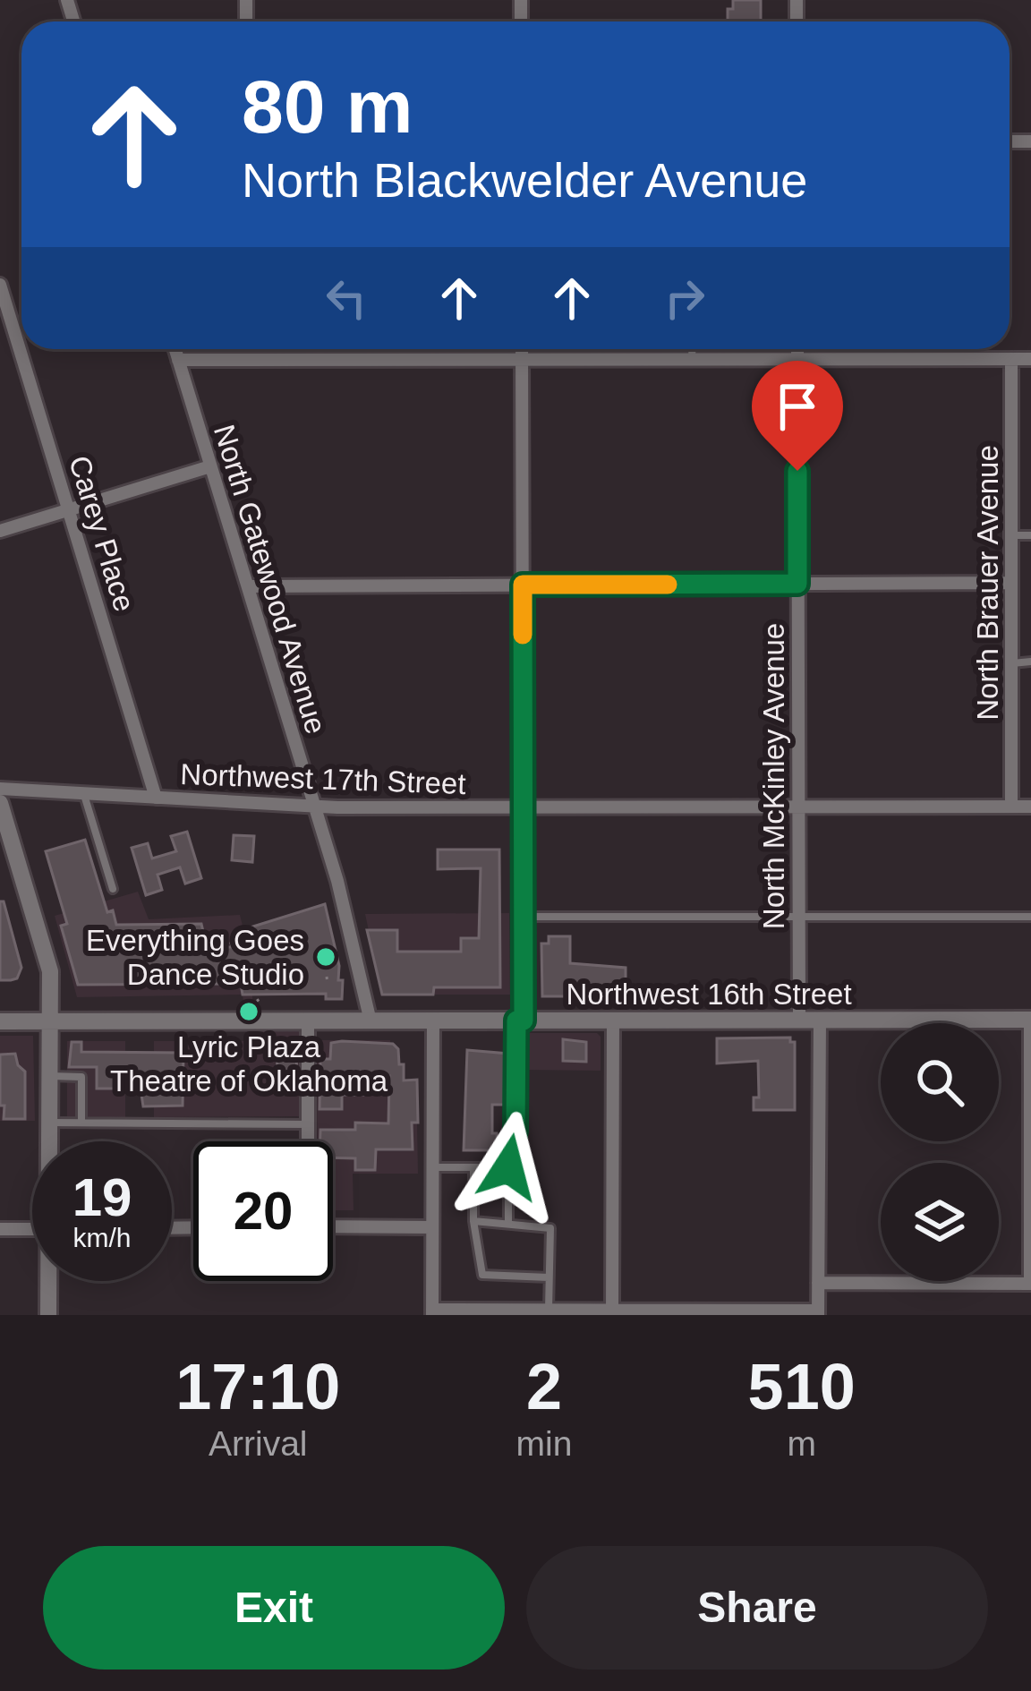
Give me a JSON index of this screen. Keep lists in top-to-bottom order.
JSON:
{
  "streets": {
    "street": [
      "Carey Place",
      "North Gatewood Avenue",
      "North Brauer Avenue",
      "North McKinley Avenue",
      "Northwest 17th Street",
      "Northwest 16th Street"
    ]
  },
  "crossings": [
    ["Carey Place", "Northwest 17th Street"],
    ["North Gatewood Avenue", "Northwest 17th Street"],
    ["North Gatewood Avenue", "Northwest 16th Street"],
    ["North Brauer Avenue", "Northwest 17th Street"],
    ["North McKinley Avenue", "Northwest 17th Street"],
    ["North McKinley Avenue", "Northwest 16th Street"]
  ],
  "places": ["Everything Goes Dance Studio", "Lyric Plaza Theatre of Oklahoma"],
  "page": {
    "turn": ["80 m", "North Blackwelder Avenue"],
    "speed": "19 km/h",
    "limit": "20",
    "eta": [
      "17:10",
      "Arrival",
      "2",
      "min",
      "510",
      "m"
    ],
    "buttons": ["Exit", "Share"]
  }
}
